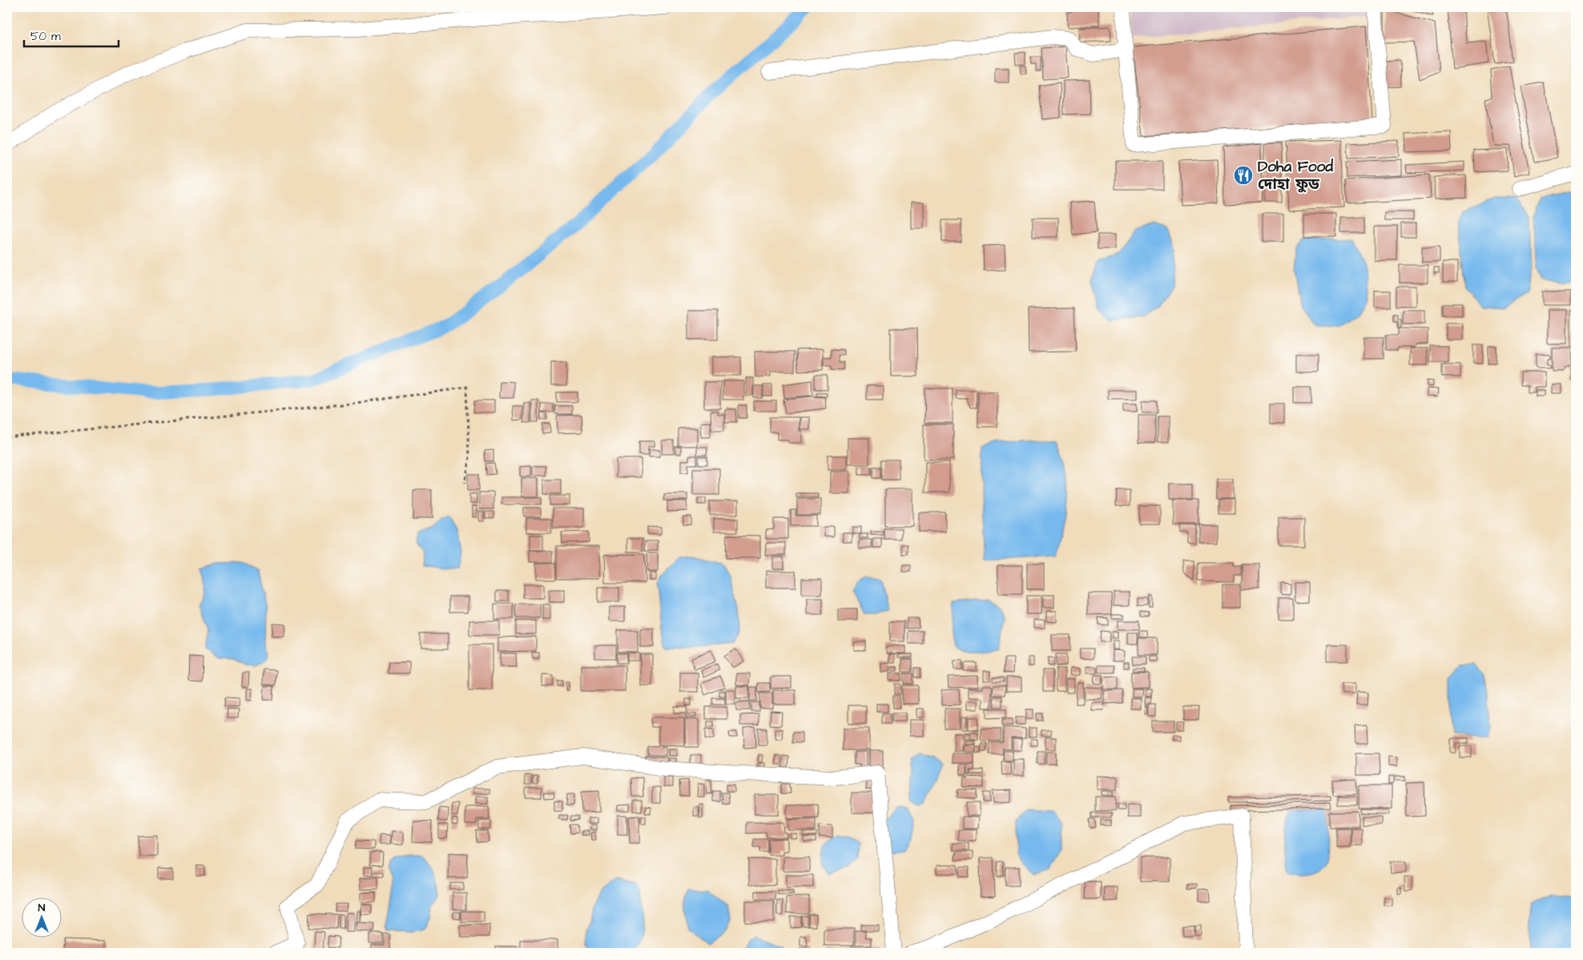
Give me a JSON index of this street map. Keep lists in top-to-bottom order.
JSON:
{
  "places": {
    "restaurant": ["Doha Food দোহা ফুড"]
  },
  "scale_bar": "50 m",
  "north": "top"
}
